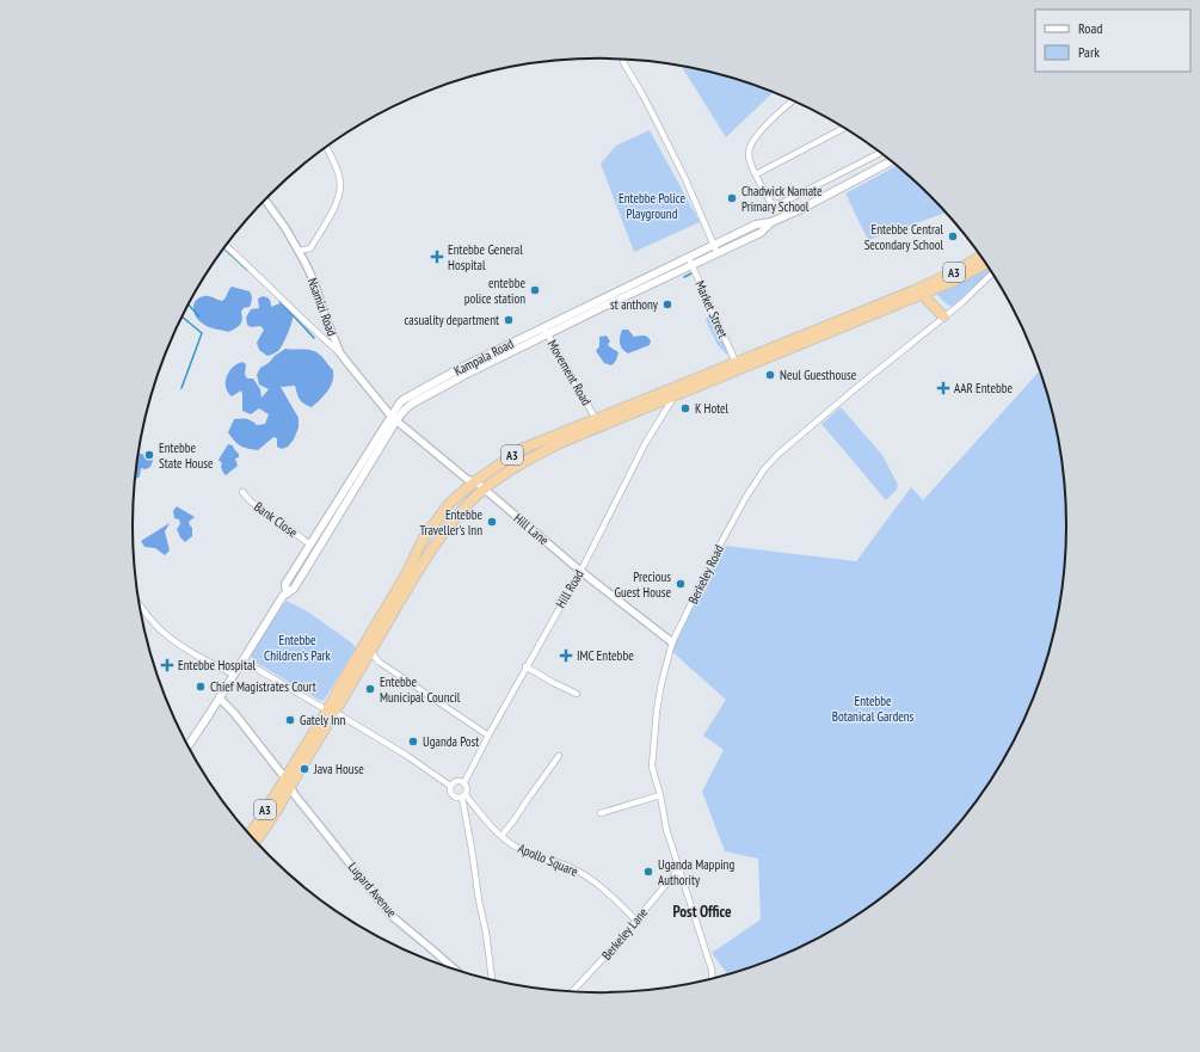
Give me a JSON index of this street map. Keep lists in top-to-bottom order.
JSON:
{
  "streets": {
    "highway": ["A3"],
    "main road": ["Kampala Road"],
    "street": [
      "Nsamizi Road",
      "Market Street",
      "Movement Road",
      "Bank Close",
      "Hill Lane",
      "Berkeley Road",
      "Hill Road",
      "Apollo Square",
      "Lugard Avenue",
      "Berkeley Lane"
    ]
  },
  "crossings": [
    ["A3", "Market Street"],
    ["A3", "Movement Road"],
    ["A3", "Hill Lane"],
    ["A3", "Hill Road"],
    ["A3", "Lugard Avenue"],
    ["Nsamizi Road", "Kampala Road"],
    ["Nsamizi Road", "Hill Lane"],
    ["Market Street", "Kampala Road"],
    ["Kampala Road", "Movement Road"],
    ["Kampala Road", "Bank Close"],
    ["Kampala Road", "Hill Lane"],
    ["Kampala Road", "Lugard Avenue"],
    ["Hill Lane", "Berkeley Road"],
    ["Hill Lane", "Hill Road"],
    ["Berkeley Road", "Berkeley Lane"],
    ["Hill Road", "Apollo Square"],
    ["Apollo Square", "Berkeley Lane"]
  ],
  "districts": ["Post Office"],
  "parks": ["Entebbe Police Playground", "Entebbe Children's Park", "Entebbe Botanical Gardens"],
  "places": {
    "other": [
      "Chadwick Namate Primary School",
      "Entebbe Central Secondary School",
      "entebbe police station",
      "st anthony",
      "casuality department",
      "Neul Guesthouse",
      "K Hotel",
      "Entebbe State House",
      "Entebbe Traveller's Inn",
      "Precious Guest House",
      "Chief Magistrates Court",
      "Entebbe Municipal Council",
      "Gately Inn",
      "Uganda Post",
      "Java House",
      "Uganda Mapping Authority"
    ],
    "health": [
      "Entebbe General Hospital",
      "AAR Entebbe",
      "IMC Entebbe",
      "Entebbe Hospital"
    ]
  },
  "legend": ["Road", "Park"]
}
